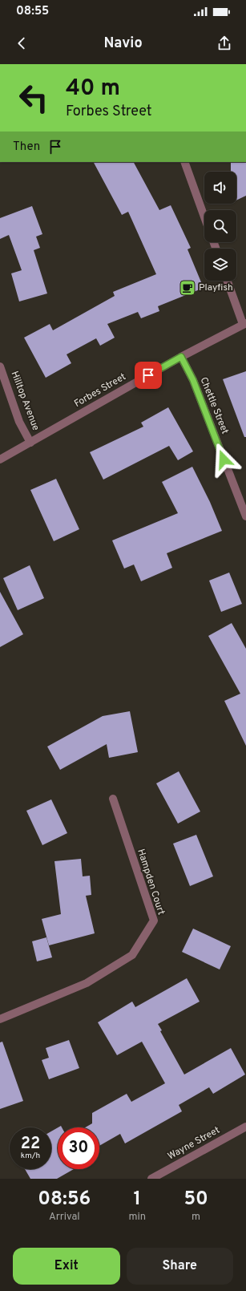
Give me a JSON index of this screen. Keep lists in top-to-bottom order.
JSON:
{
  "streets": {
    "street": [
      "Forbes Street",
      "Hilltop Avenue",
      "Chettle Street",
      "Hampden Court",
      "Wayne Street"
    ]
  },
  "crossings": [
    ["Forbes Street", "Hilltop Avenue"],
    ["Forbes Street", "Chettle Street"]
  ],
  "places": {
    "cafe": ["Playfish"]
  },
  "page": {
    "status": "08:55",
    "header": "Navio",
    "turn": ["40 m", "Forbes Street"],
    "then": "Then",
    "speed": "22 km/h",
    "limit": "30",
    "eta": [
      "08:56",
      "Arrival",
      "1",
      "min",
      "50",
      "m"
    ],
    "buttons": ["Exit", "Share"]
  }
}
